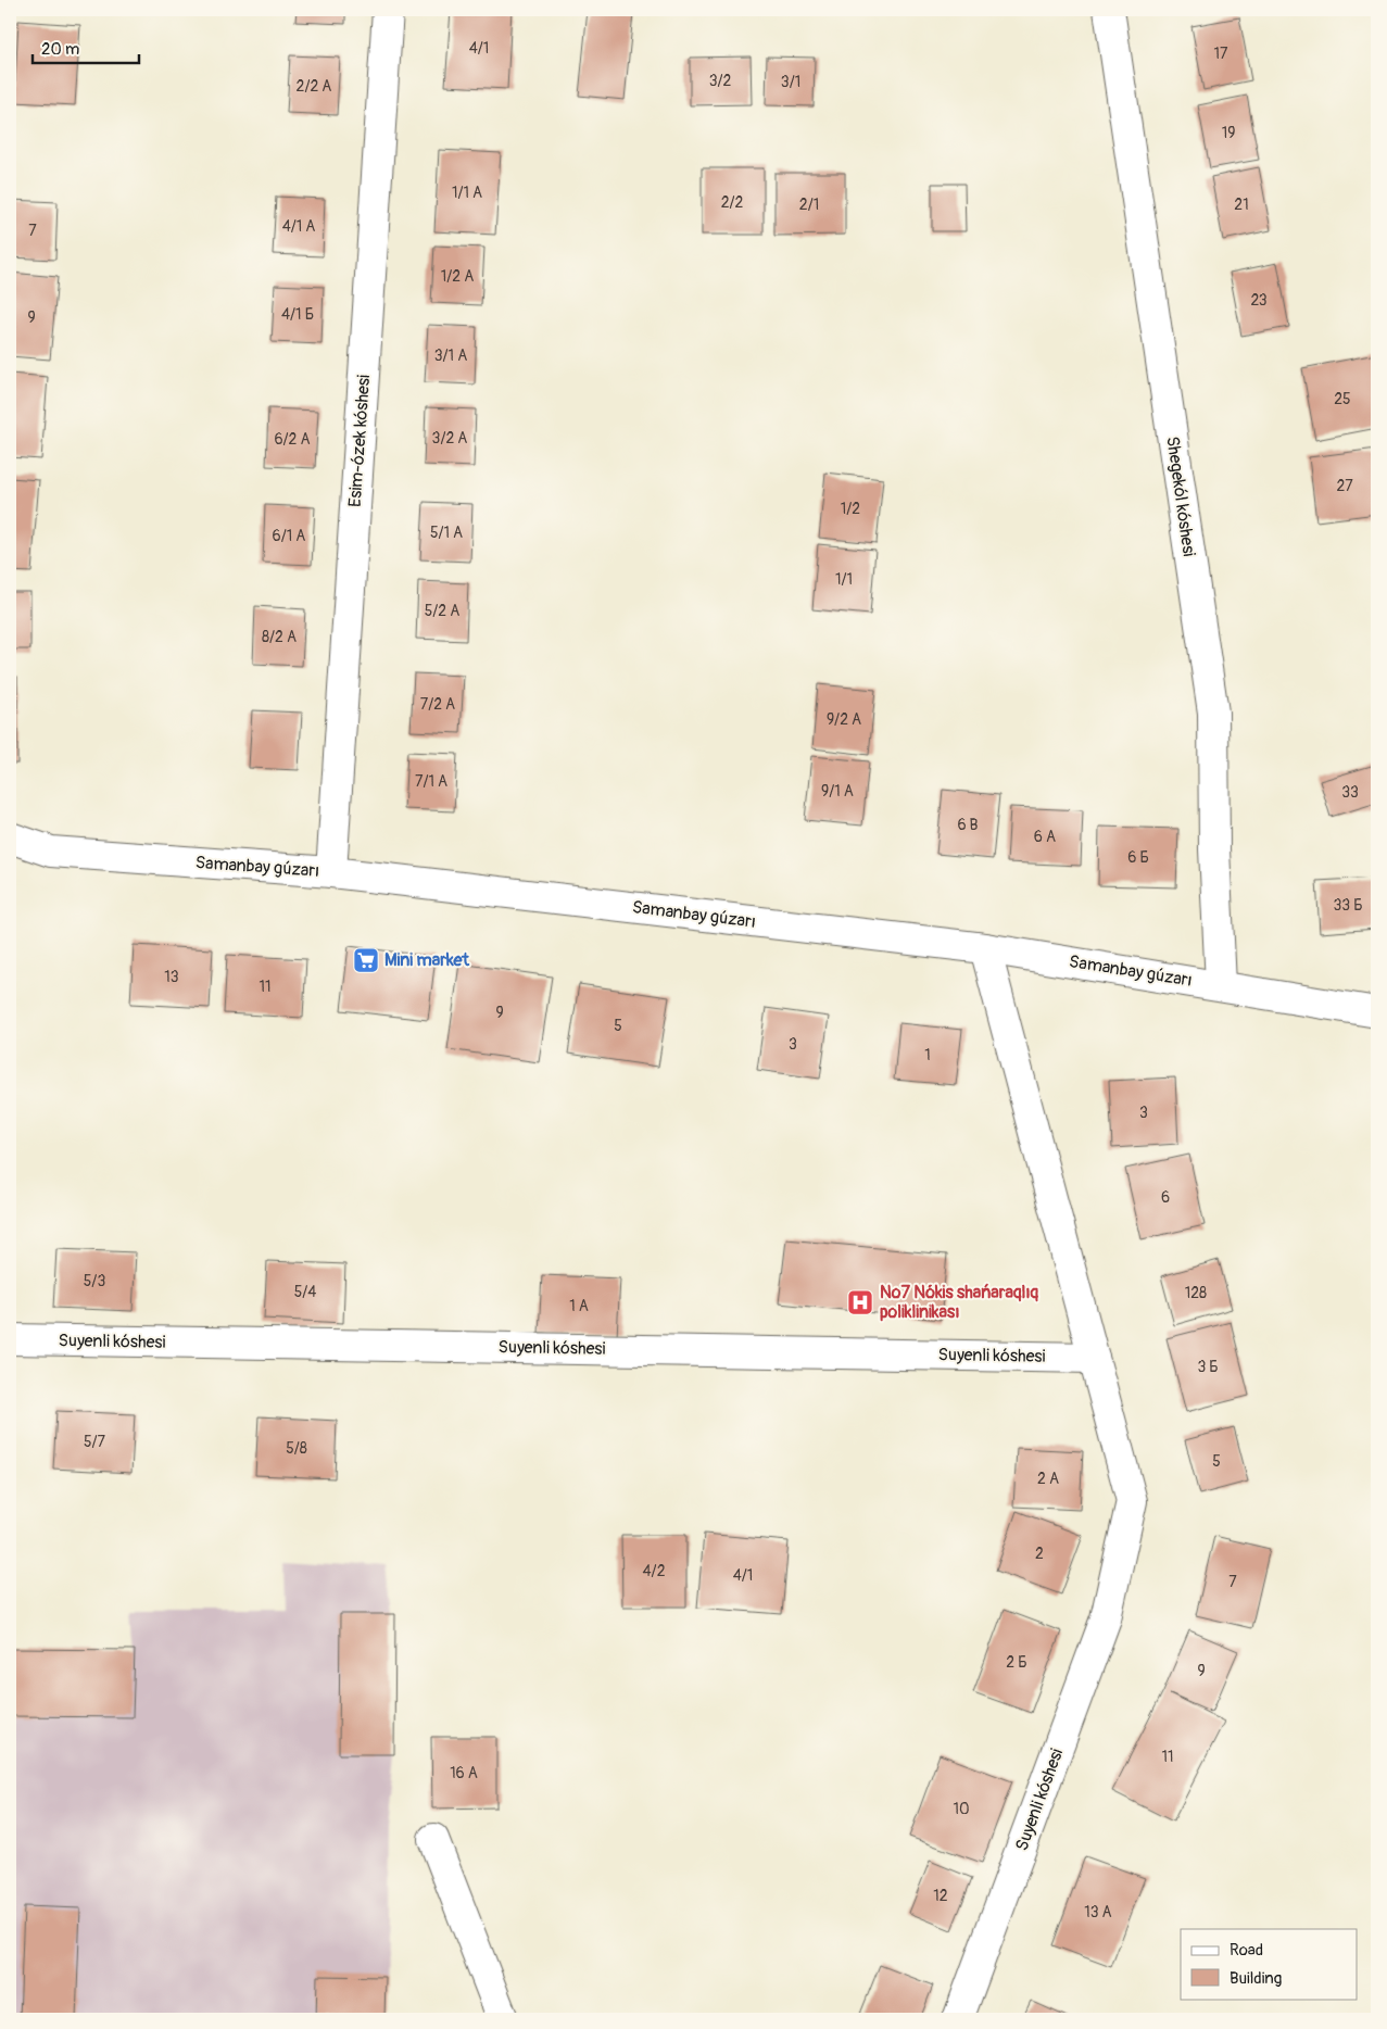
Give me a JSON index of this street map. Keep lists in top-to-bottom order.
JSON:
{
  "streets": {
    "street": [
      "Esim-ózek kóshesi",
      "Shegekól kóshesi",
      "Samanbay gúzarı",
      "Suyenli kóshesi"
    ]
  },
  "crossings": [
    ["Esim-ózek kóshesi", "Samanbay gúzarı"],
    ["Shegekól kóshesi", "Samanbay gúzarı"],
    ["Samanbay gúzarı", "Suyenli kóshesi"]
  ],
  "places": {
    "supermarket": ["Mini market"],
    "hospital": ["№7 Nókis shańaraqlıq poliklinikası"]
  },
  "house_numbers": [
    "4/1",
    "17",
    "3/2",
    "3/1",
    "2/2 А",
    "19",
    "1/1 А",
    "2/2",
    "2/1",
    "21",
    "4/1 А",
    "7",
    "1/2 А",
    "23",
    "4/1 Б",
    "9",
    "3/1 А",
    "25",
    "3/2 А",
    "6/2 А",
    "27",
    "1/2",
    "5/1 А",
    "6/1 А",
    "1/1",
    "5/2 А",
    "8/2 А",
    "7/2 А",
    "9/2 А",
    "7/1 А",
    "9/1 А",
    "33",
    "6 В",
    "6 А",
    "6 Б",
    "33 Б",
    "13",
    "11",
    "9",
    "5",
    "3",
    "1",
    "3",
    "6",
    "5/3",
    "5/4",
    "128",
    "1 А",
    "3 Б",
    "5/7",
    "5/8",
    "5",
    "2 А",
    "2",
    "4/2",
    "4/1",
    "7",
    "2 Б",
    "9",
    "11",
    "16 А",
    "10",
    "12",
    "13 А"
  ],
  "legend": ["Road", "Building"],
  "scale_bar": "20 m"
}
